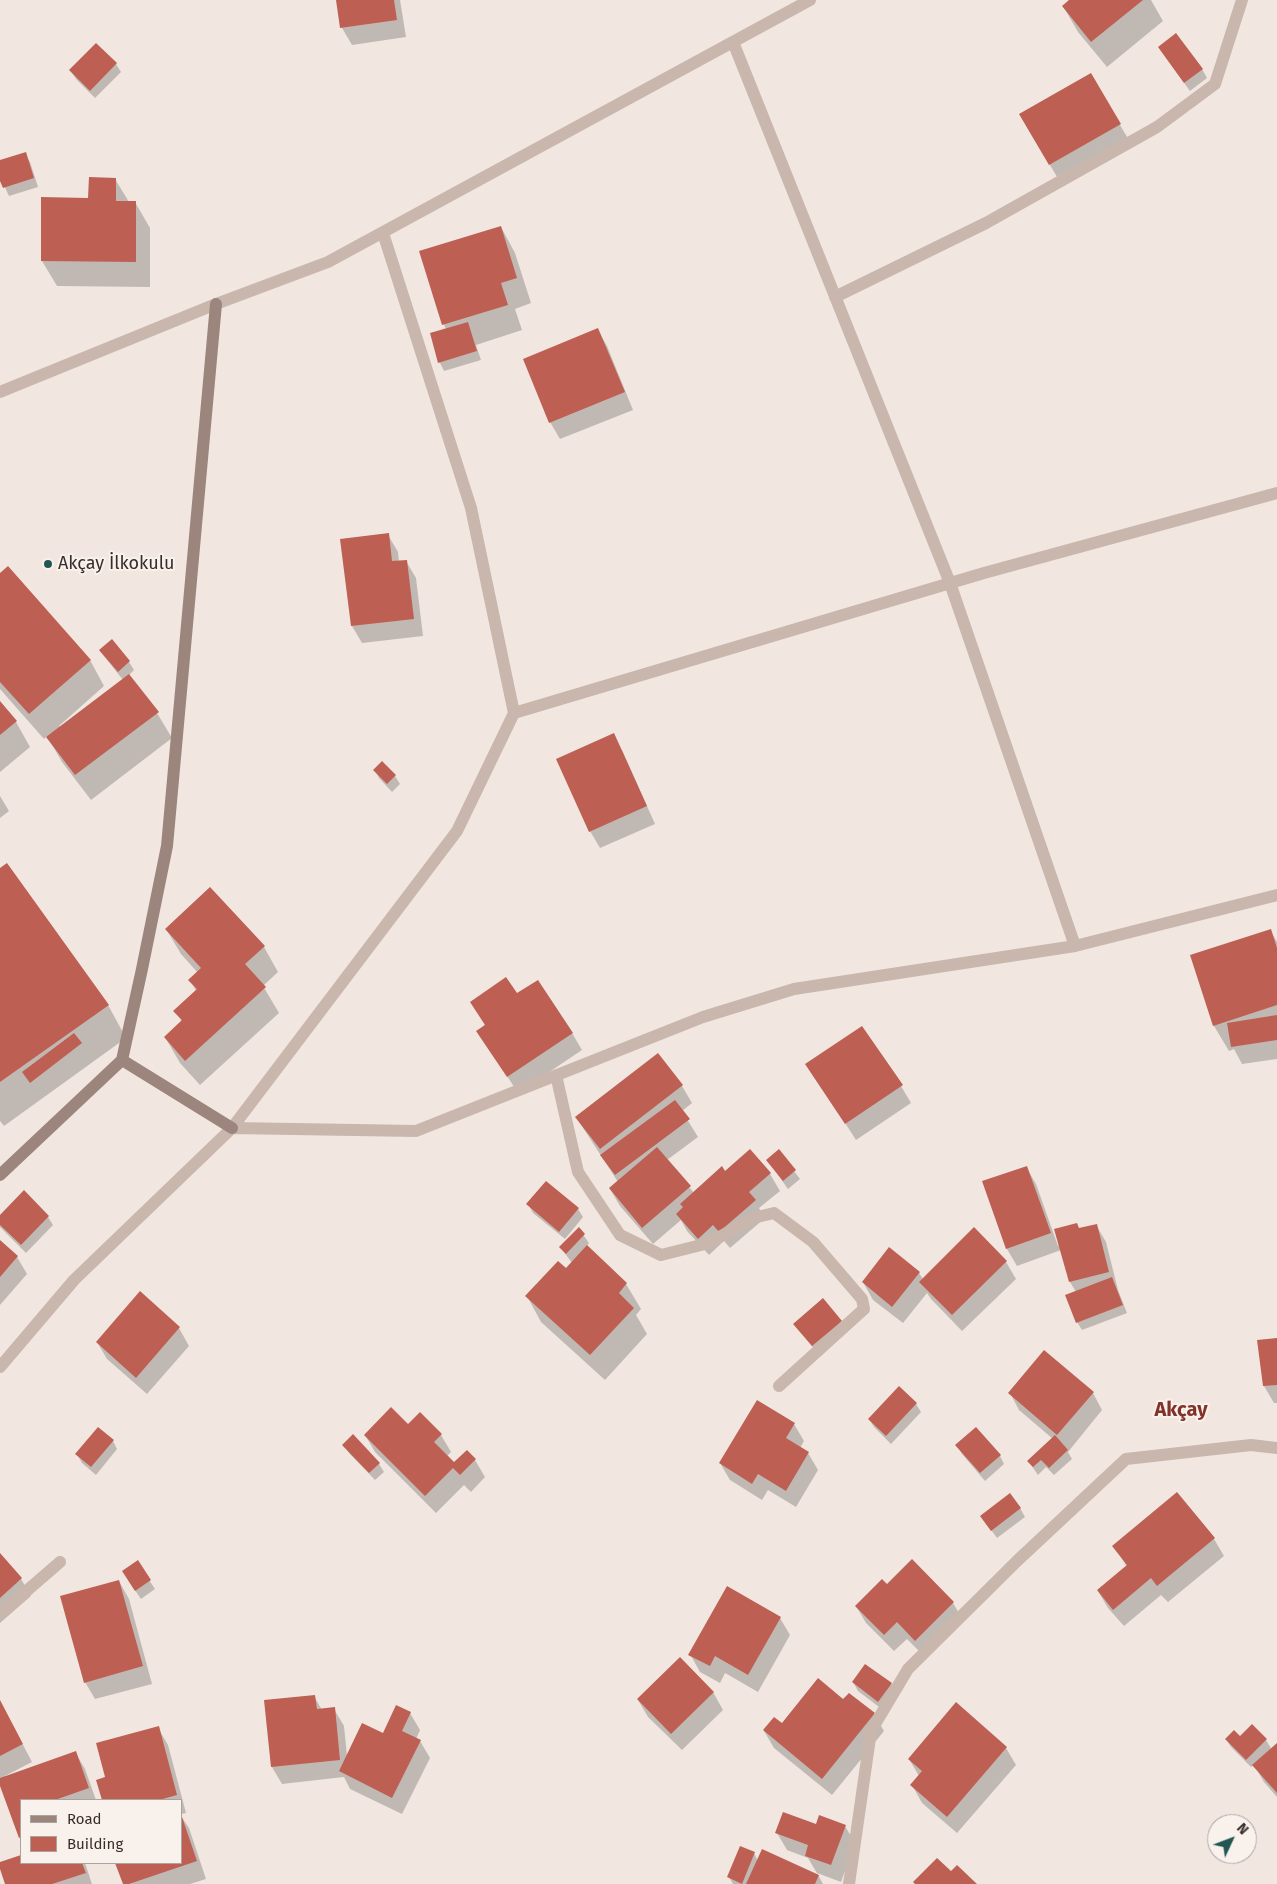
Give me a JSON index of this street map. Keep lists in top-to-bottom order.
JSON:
{
  "districts": ["Akçay"],
  "places": ["Akçay İlkokulu"],
  "legend": ["Road", "Building"],
  "north": "top right"
}
